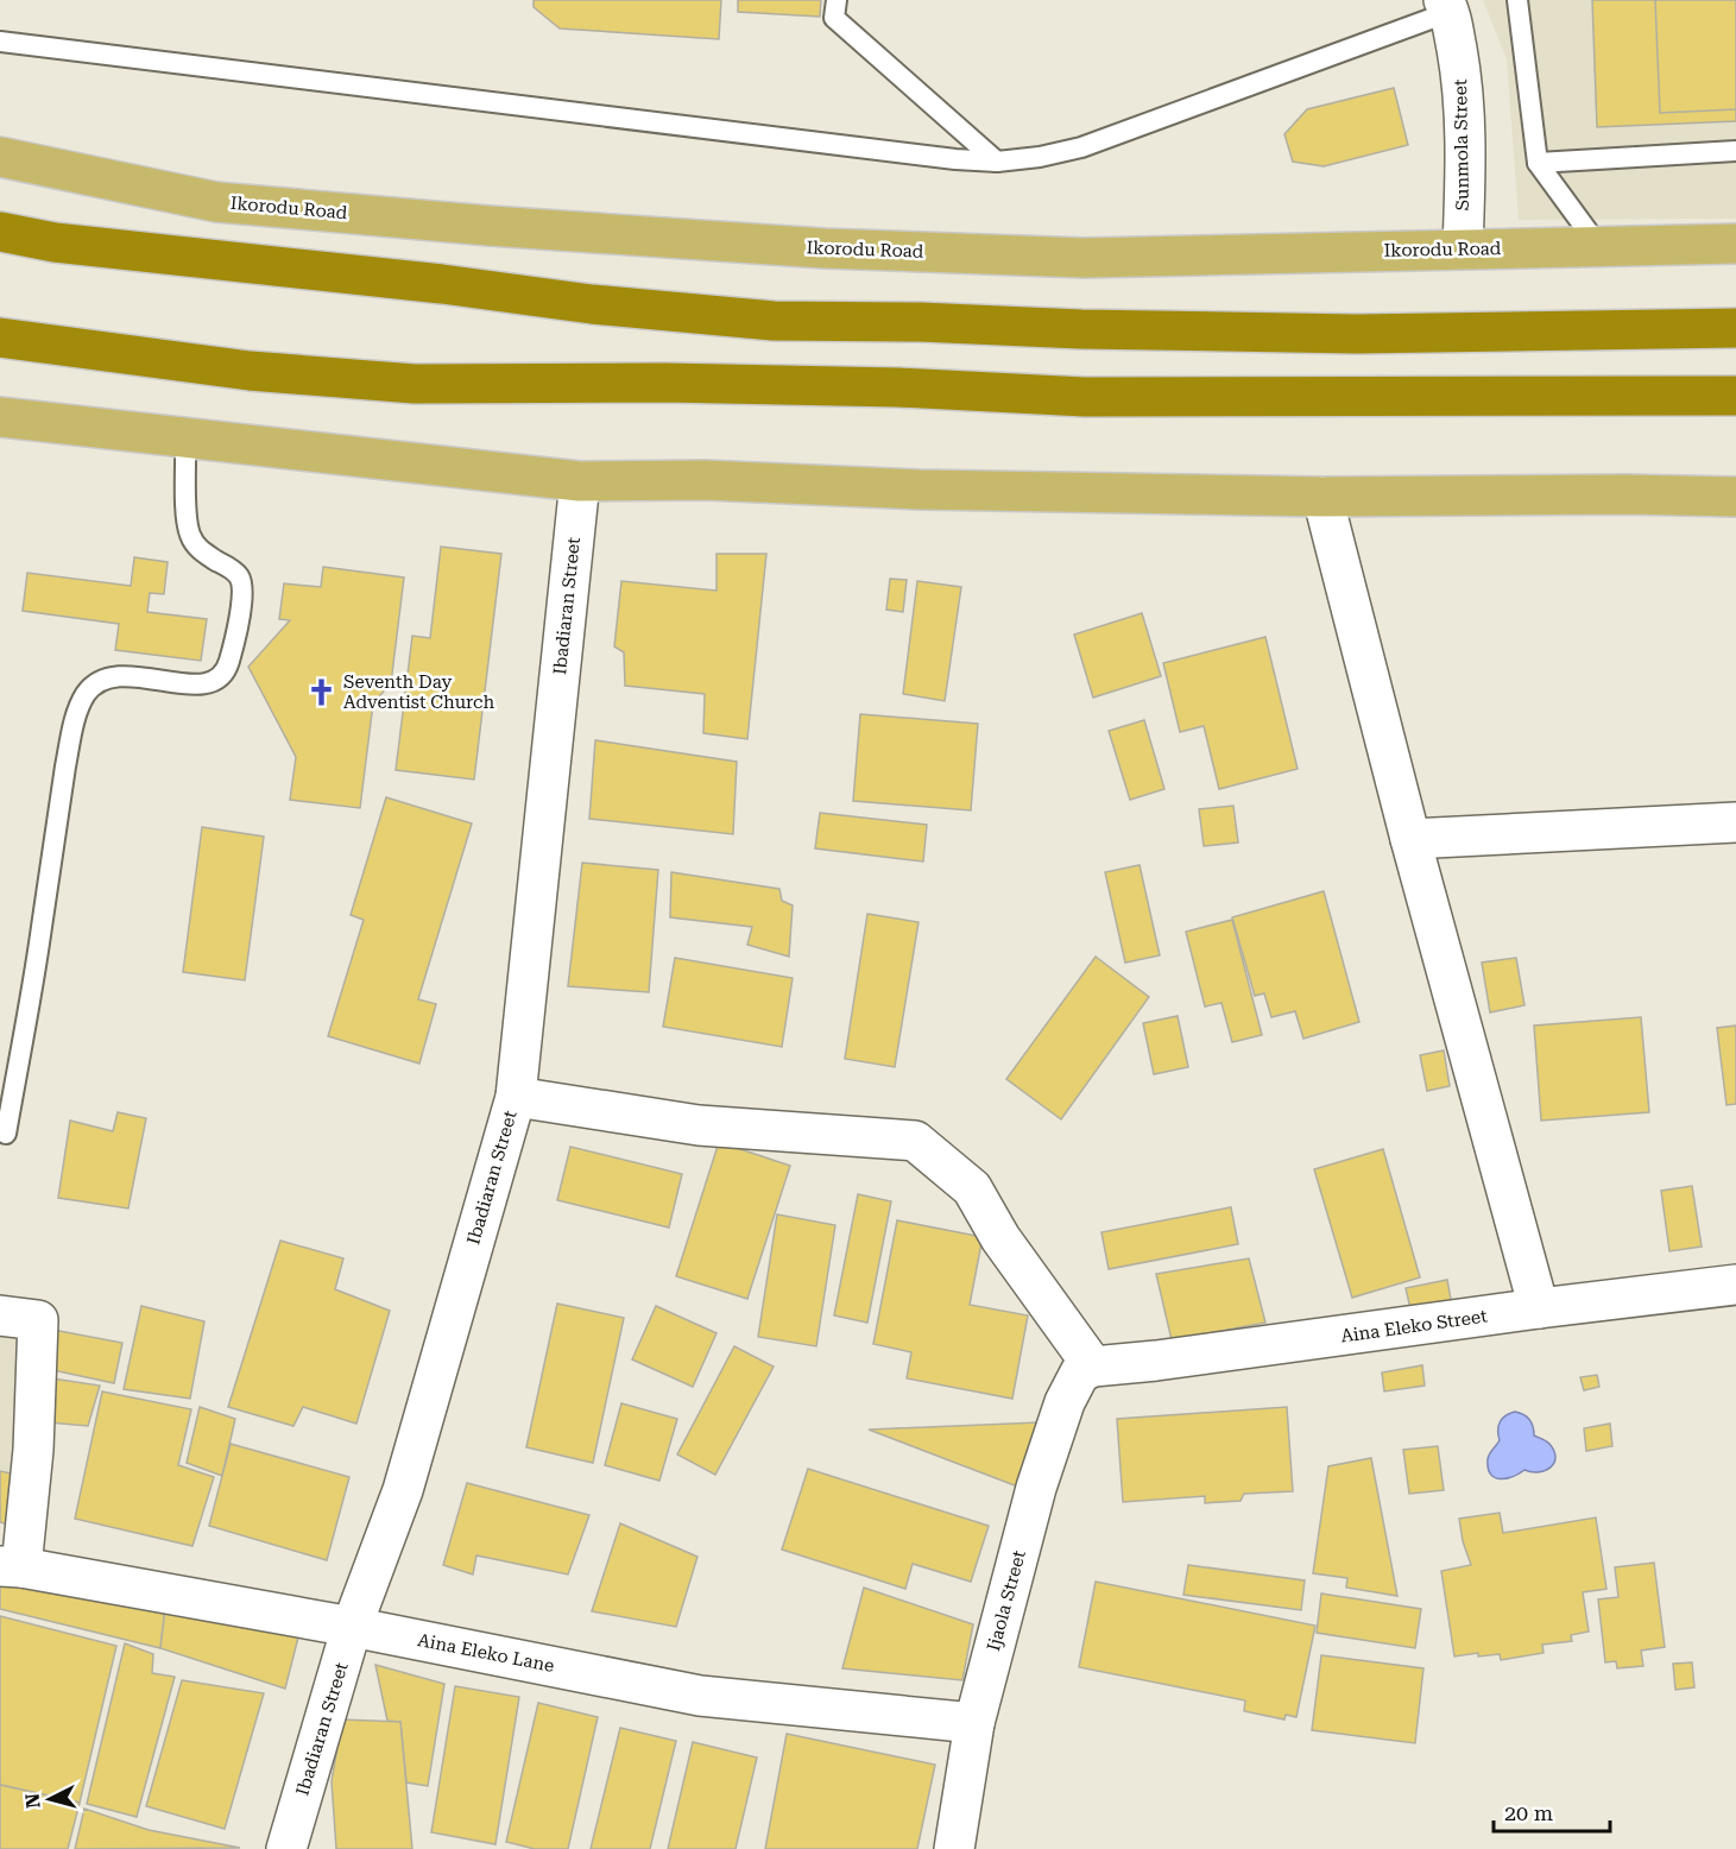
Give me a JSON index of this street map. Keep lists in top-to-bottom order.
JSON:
{
  "streets": {
    "main road": ["Ikorodu Road"],
    "street": [
      "Sunmola Street",
      "Ibadiaran Street",
      "Aina Eleko Street",
      "Ijaola Street",
      "Aina Eleko Lane"
    ]
  },
  "crossings": [
    ["Sunmola Street", "Ikorodu Road"],
    ["Ibadiaran Street", "Aina Eleko Lane"],
    ["Aina Eleko Street", "Ijaola Street"],
    ["Ijaola Street", "Aina Eleko Lane"]
  ],
  "places": {
    "church": ["Seventh Day Adventist Church"]
  },
  "scale_bar": "20 m",
  "north": "left"
}
